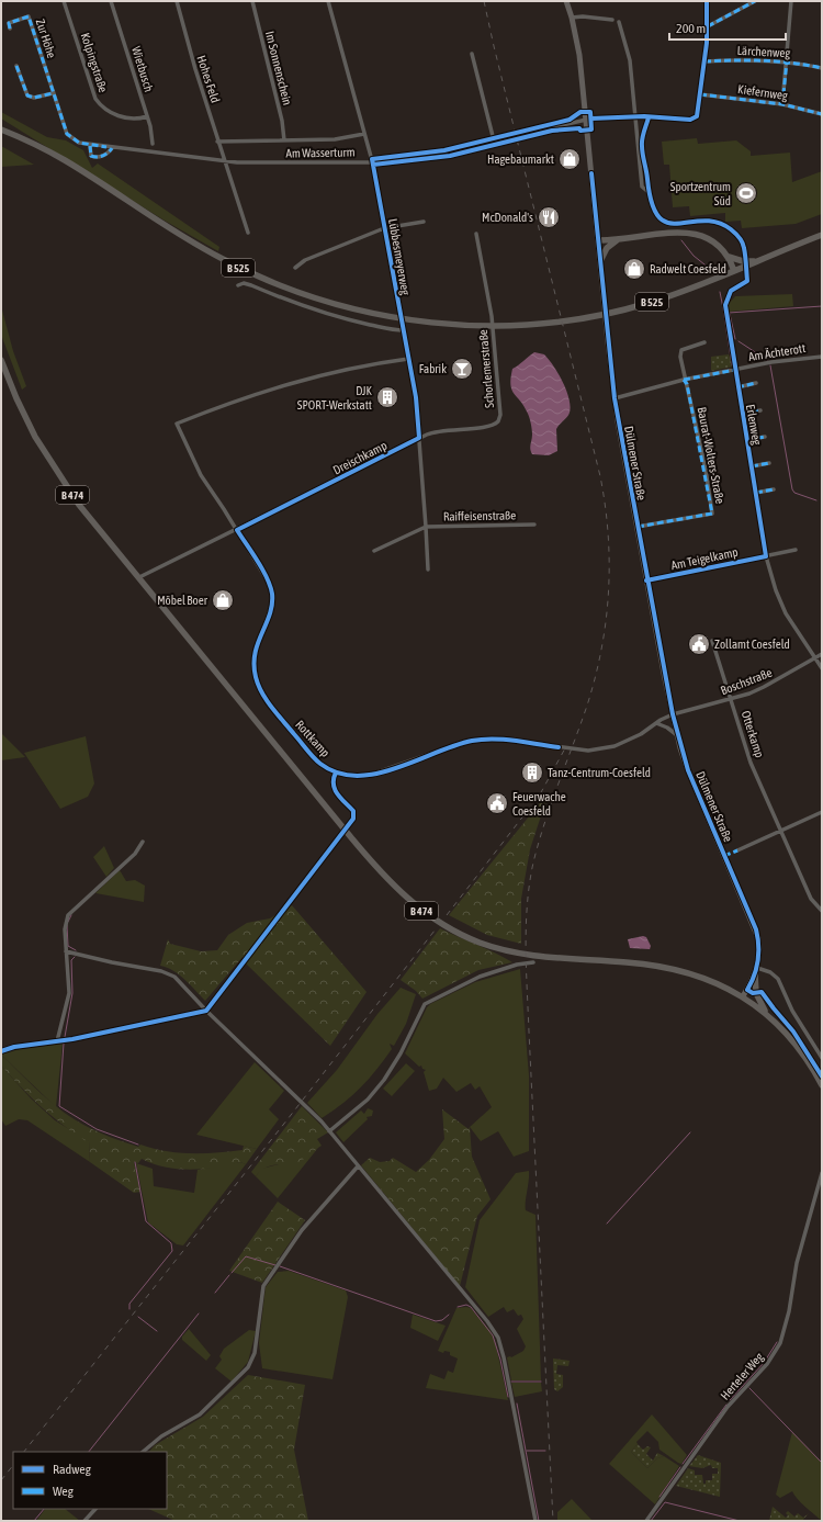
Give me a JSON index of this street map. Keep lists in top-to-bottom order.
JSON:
{
  "streets": {
    "main road": ["B 525", "B 474"],
    "street": [
      "Zur Höhe",
      "Lärchenweg",
      "Kolpingstraße",
      "Im Sonnenschein",
      "Wietbusch",
      "Hohes Feld",
      "Kiefernweg",
      "Am Wasserturm",
      "Lübbesmeyerweg",
      "Am Ächterott",
      "Schorlemerstraße",
      "Erlenweg",
      "Baurat-Wolters-Straße",
      "Dreischkamp",
      "Dülmener Straße",
      "Raiffeisenstraße",
      "Am Teigelkamp",
      "Boschstraße",
      "Otterkamp",
      "Rottkamp",
      "Herteler Weg"
    ]
  },
  "crossings": [
    ["Zur Höhe", "Am Wasserturm"],
    ["Kolpingstraße", "Wietbusch"],
    ["Hohes Feld", "Am Wasserturm"],
    ["Kiefernweg", "Am Wasserturm"],
    ["Am Wasserturm", "Lübbesmeyerweg"],
    ["Am Wasserturm", "Dülmener Straße"],
    ["Am Ächterott", "Erlenweg"],
    ["Am Ächterott", "Baurat-Wolters-Straße"],
    ["Am Ächterott", "Dülmener Straße"],
    ["Schorlemerstraße", "Dreischkamp"],
    ["Schorlemerstraße", "Raiffeisenstraße"],
    ["Erlenweg", "Am Teigelkamp"],
    ["Erlenweg", "Boschstraße"],
    ["Baurat-Wolters-Straße", "Dülmener Straße"],
    ["Dreischkamp", "B 474"],
    ["Dreischkamp", "Raiffeisenstraße"],
    ["Dreischkamp", "Rottkamp"],
    ["Dülmener Straße", "B 474"],
    ["Dülmener Straße", "Am Teigelkamp"],
    ["Dülmener Straße", "Boschstraße"],
    ["Dülmener Straße", "Rottkamp"],
    ["Boschstraße", "Otterkamp"],
    ["Boschstraße", "Rottkamp"]
  ],
  "places": {
    "shop": ["Hagebaumarkt", "Radwelt Coesfeld", "Möbel Boer"],
    "sports": ["Sportzentrum Süd"],
    "restaurant": ["McDonald's"],
    "bar": ["Fabrik"],
    "building": ["DJK SPORT-Werkstatt", "Tanz-Centrum-Coesfeld"],
    "public building": ["Zollamt Coesfeld", "Feuerwache Coesfeld"]
  },
  "legend": ["Radweg", "Weg"],
  "scale_bar": "200 m"
}
